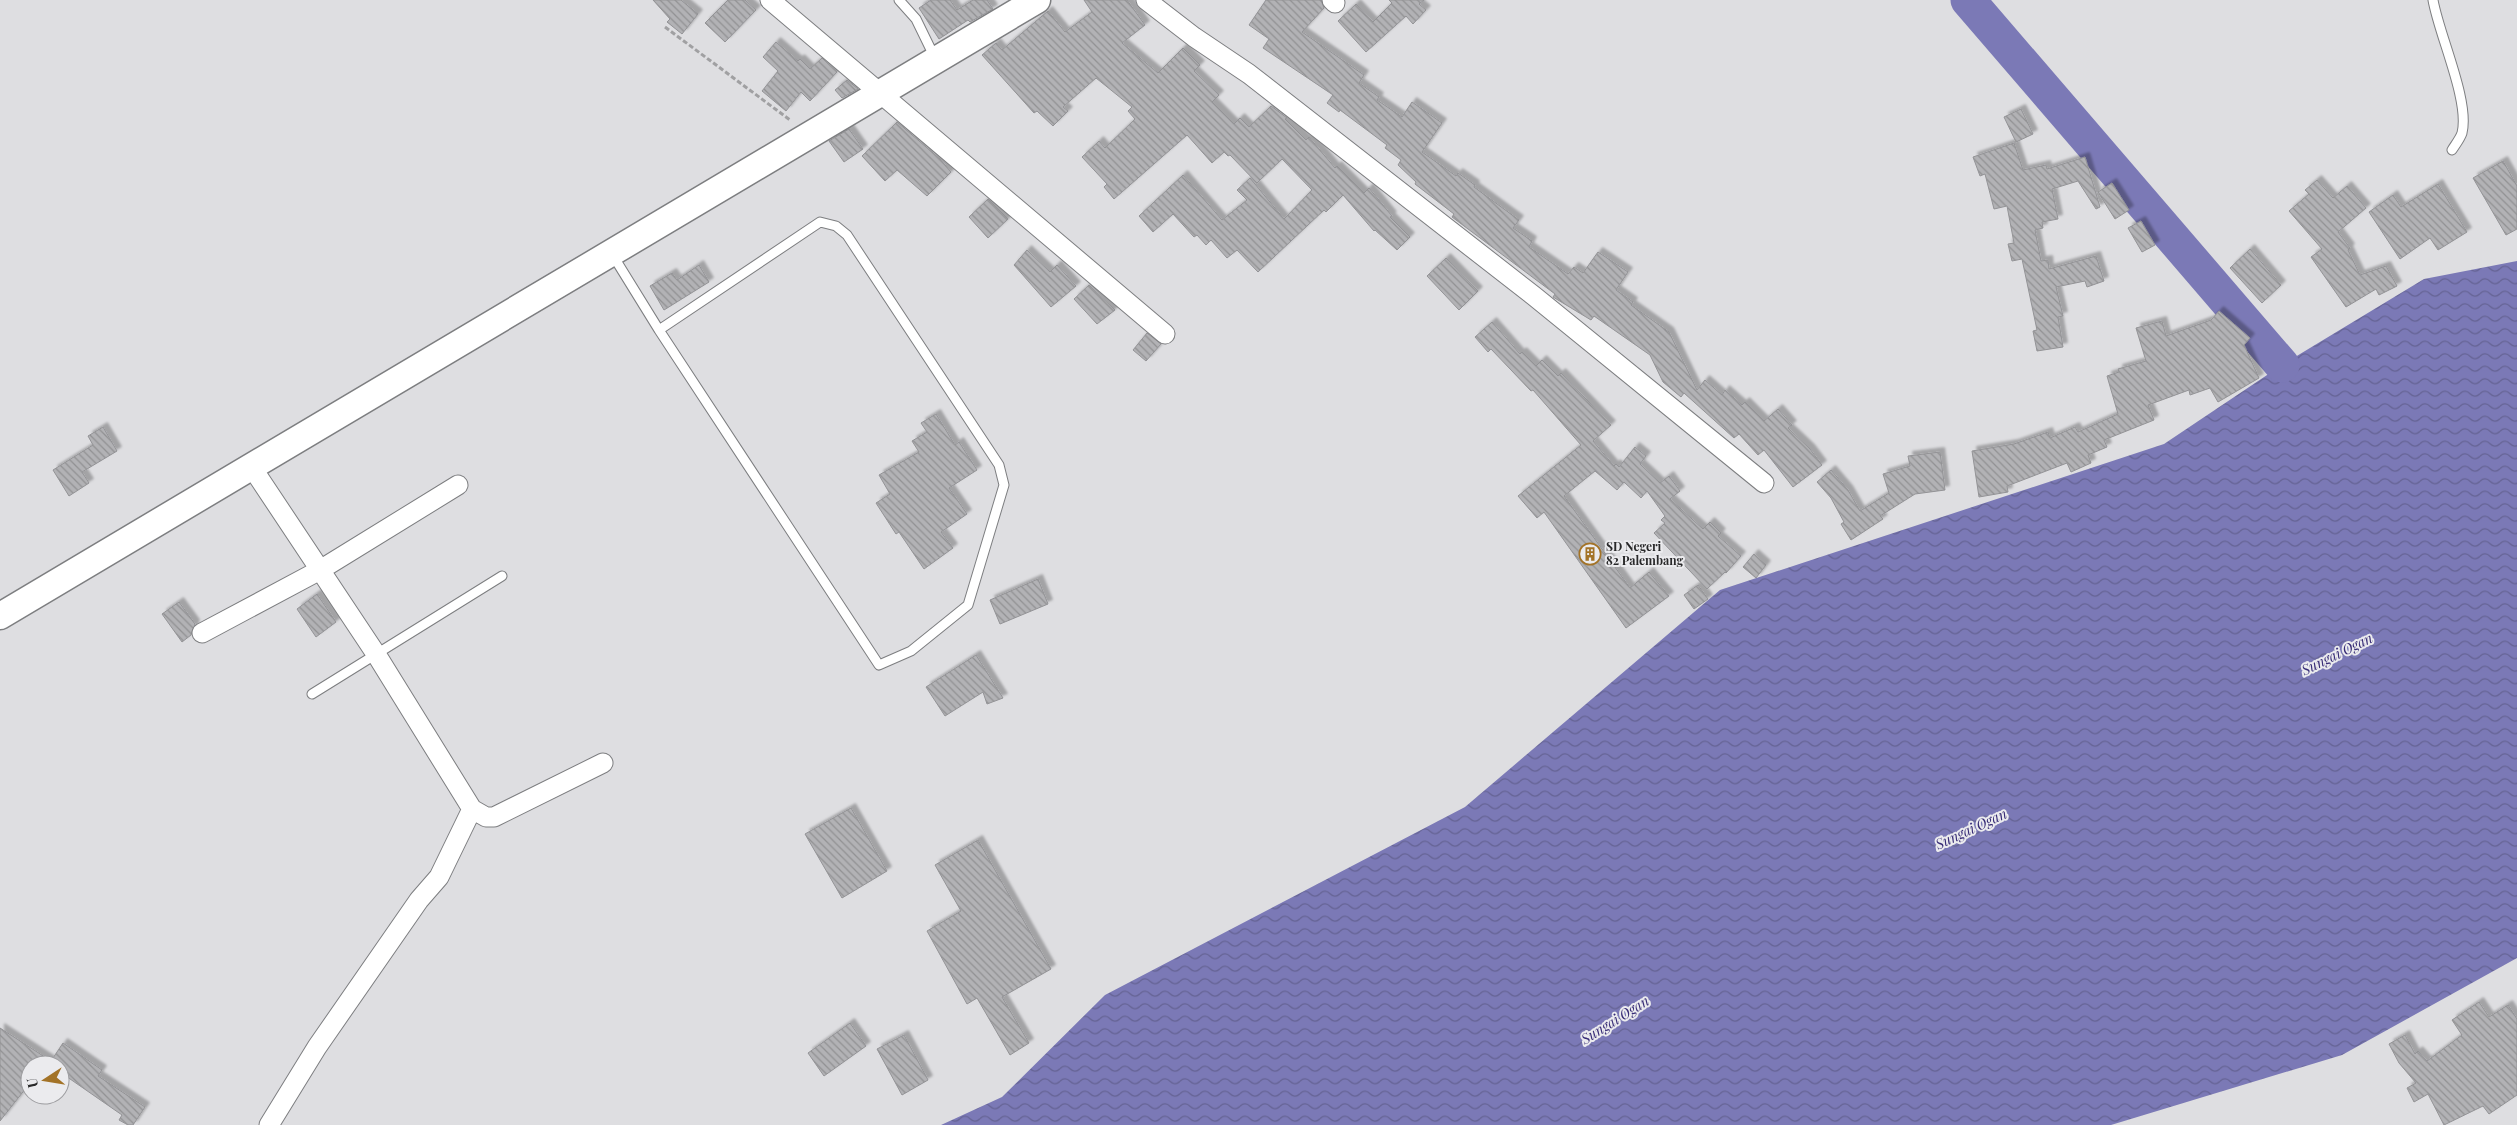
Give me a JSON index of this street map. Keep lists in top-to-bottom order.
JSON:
{
  "water": ["Sungai Ogan"],
  "places": {
    "building": ["SD Negeri 82 Palembang"]
  },
  "north": "left"
}
